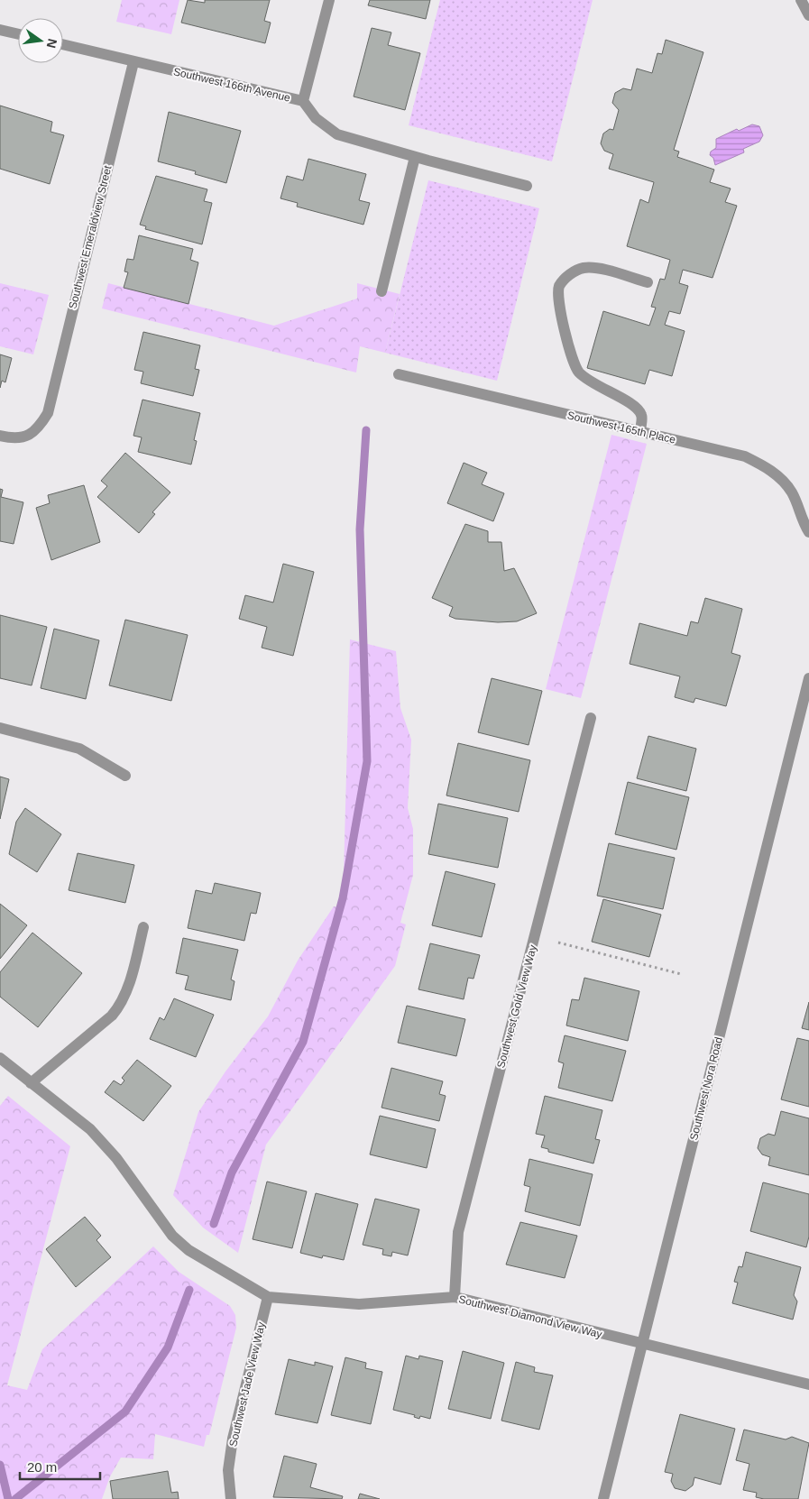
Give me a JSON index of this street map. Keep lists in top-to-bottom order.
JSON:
{
  "streets": {
    "street": [
      "Southwest 166th Avenue",
      "Southwest Emeraldview Street",
      "Southwest 165th Place",
      "Southwest Gold View Way",
      "Southwest Nora Road",
      "Southwest Diamond View Way",
      "Southwest Jade View Way"
    ]
  },
  "crossings": [
    ["Southwest 166th Avenue", "Southwest Emeraldview Street"],
    ["Southwest Gold View Way", "Southwest Diamond View Way"],
    ["Southwest Nora Road", "Southwest Diamond View Way"],
    ["Southwest Diamond View Way", "Southwest Jade View Way"]
  ],
  "scale_bar": "20 m",
  "north": "right"
}
